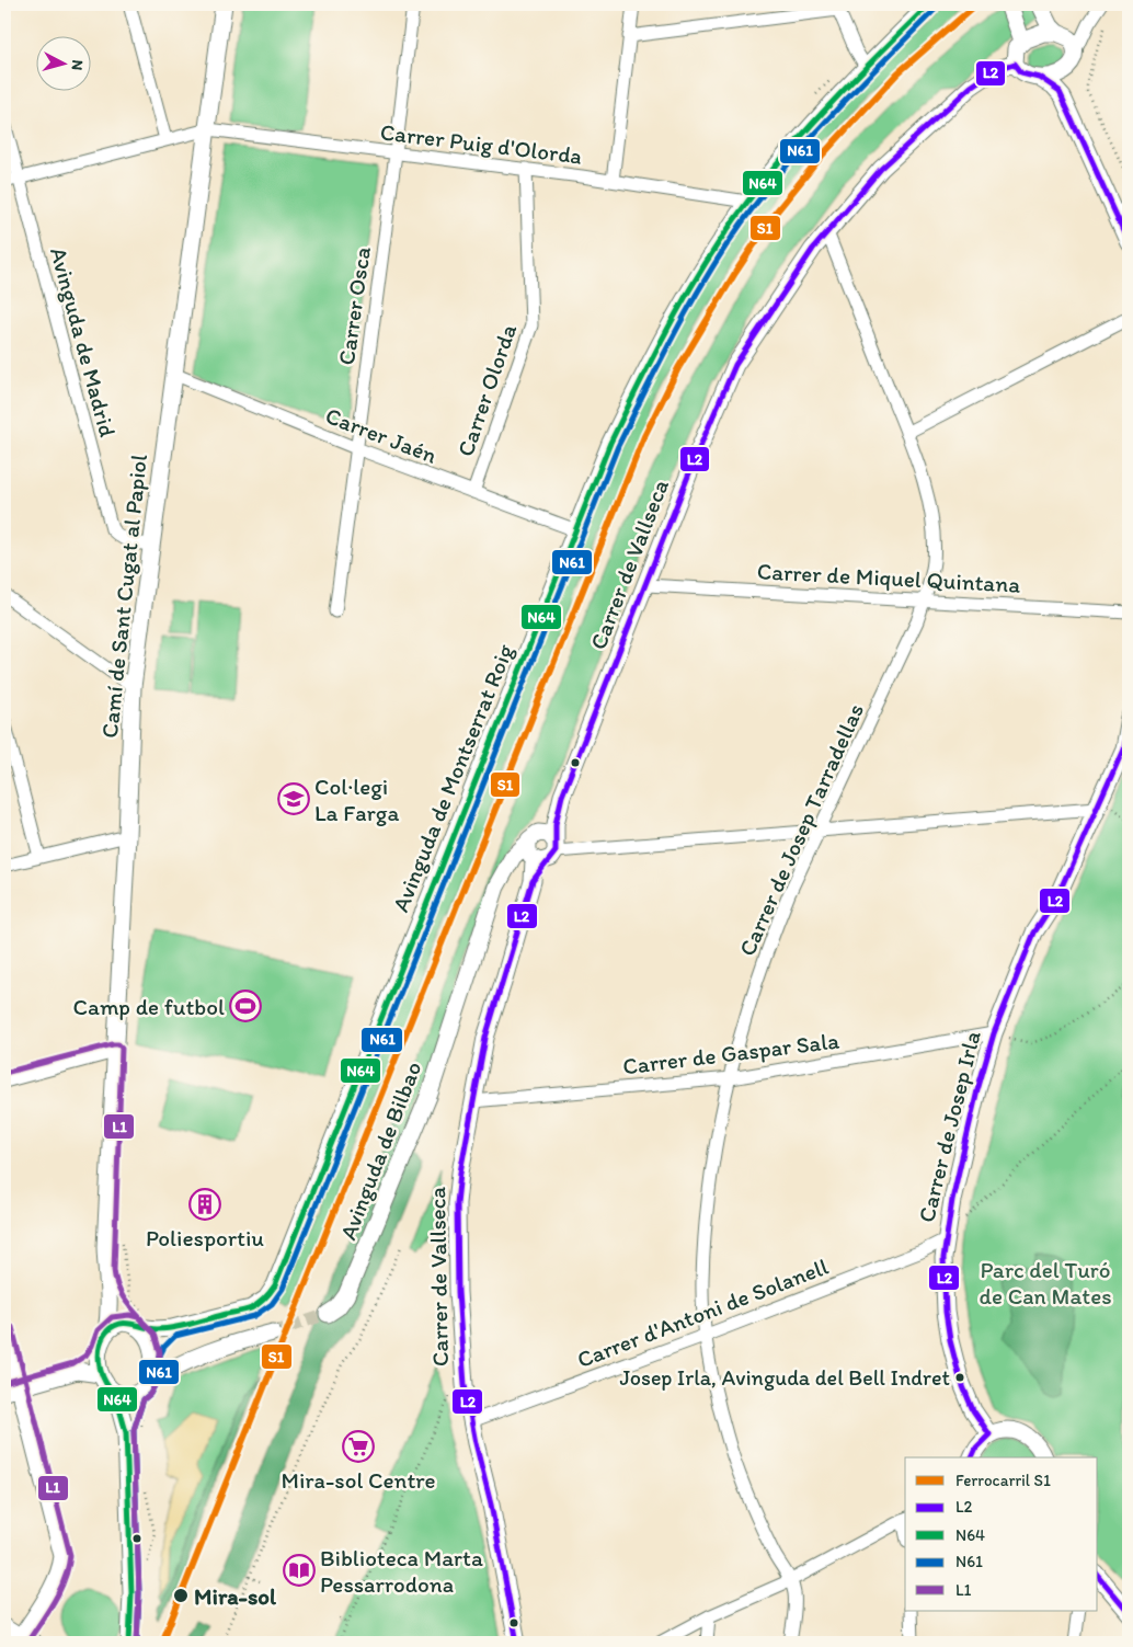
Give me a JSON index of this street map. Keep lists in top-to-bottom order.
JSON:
{
  "streets": {
    "street": [
      "Carrer Puig d'Olorda",
      "Carrer Osca",
      "Avinguda de Madrid",
      "Carrer Olorda",
      "Carrer Jaén",
      "Carrer de Vallseca",
      "Carrer de Miquel Quintana",
      "Camí de Sant Cugat al Papiol",
      "Avinguda de Montserrat Roig",
      "Carrer de Josep Tarradellas",
      "Carrer de Gaspar Sala",
      "Carrer de Josep Irla",
      "Avinguda de Bilbao",
      "Carrer d'Antoni de Solanell"
    ]
  },
  "crossings": [
    ["Carrer Puig d'Olorda", "Carrer Osca"],
    ["Carrer Puig d'Olorda", "Carrer Olorda"],
    ["Carrer Puig d'Olorda", "Camí de Sant Cugat al Papiol"],
    ["Carrer Puig d'Olorda", "Avinguda de Montserrat Roig"],
    ["Carrer Osca", "Carrer Jaén"],
    ["Avinguda de Madrid", "Camí de Sant Cugat al Papiol"],
    ["Carrer Olorda", "Carrer Jaén"],
    ["Carrer Jaén", "Camí de Sant Cugat al Papiol"],
    ["Carrer Jaén", "Avinguda de Montserrat Roig"],
    ["Carrer de Vallseca", "Carrer de Miquel Quintana"],
    ["Carrer de Vallseca", "Carrer de Josep Tarradellas"],
    ["Carrer de Vallseca", "Carrer de Gaspar Sala"],
    ["Carrer de Vallseca", "Avinguda de Bilbao"],
    ["Carrer de Vallseca", "Carrer d'Antoni de Solanell"],
    ["Carrer de Miquel Quintana", "Carrer de Josep Tarradellas"],
    ["Camí de Sant Cugat al Papiol", "Avinguda de Montserrat Roig"],
    ["Carrer de Josep Tarradellas", "Carrer de Gaspar Sala"],
    ["Carrer de Josep Tarradellas", "Carrer d'Antoni de Solanell"],
    ["Carrer de Gaspar Sala", "Carrer de Josep Irla"],
    ["Carrer de Josep Irla", "Carrer d'Antoni de Solanell"]
  ],
  "parks": ["Parc del Turó de Can Mates"],
  "places": {
    "school or university": ["Col·legi La Farga"],
    "sports": ["Camp de futbol"],
    "building": ["Poliesportiu"],
    "other": ["Josep Irla, Avinguda del Bell Indret", "Mira-sol"],
    "supermarket": ["Mira-sol Centre"],
    "library": ["Biblioteca Marta Pessarrodona"]
  },
  "lines": [
    "rail line S1",
    "transit line N64",
    "transit line N61",
    "transit line L2",
    "transit line L1"
  ],
  "legend": [
    "Ferrocarril S1",
    "L2",
    "N64",
    "N61",
    "L1"
  ],
  "north": "right"
}
